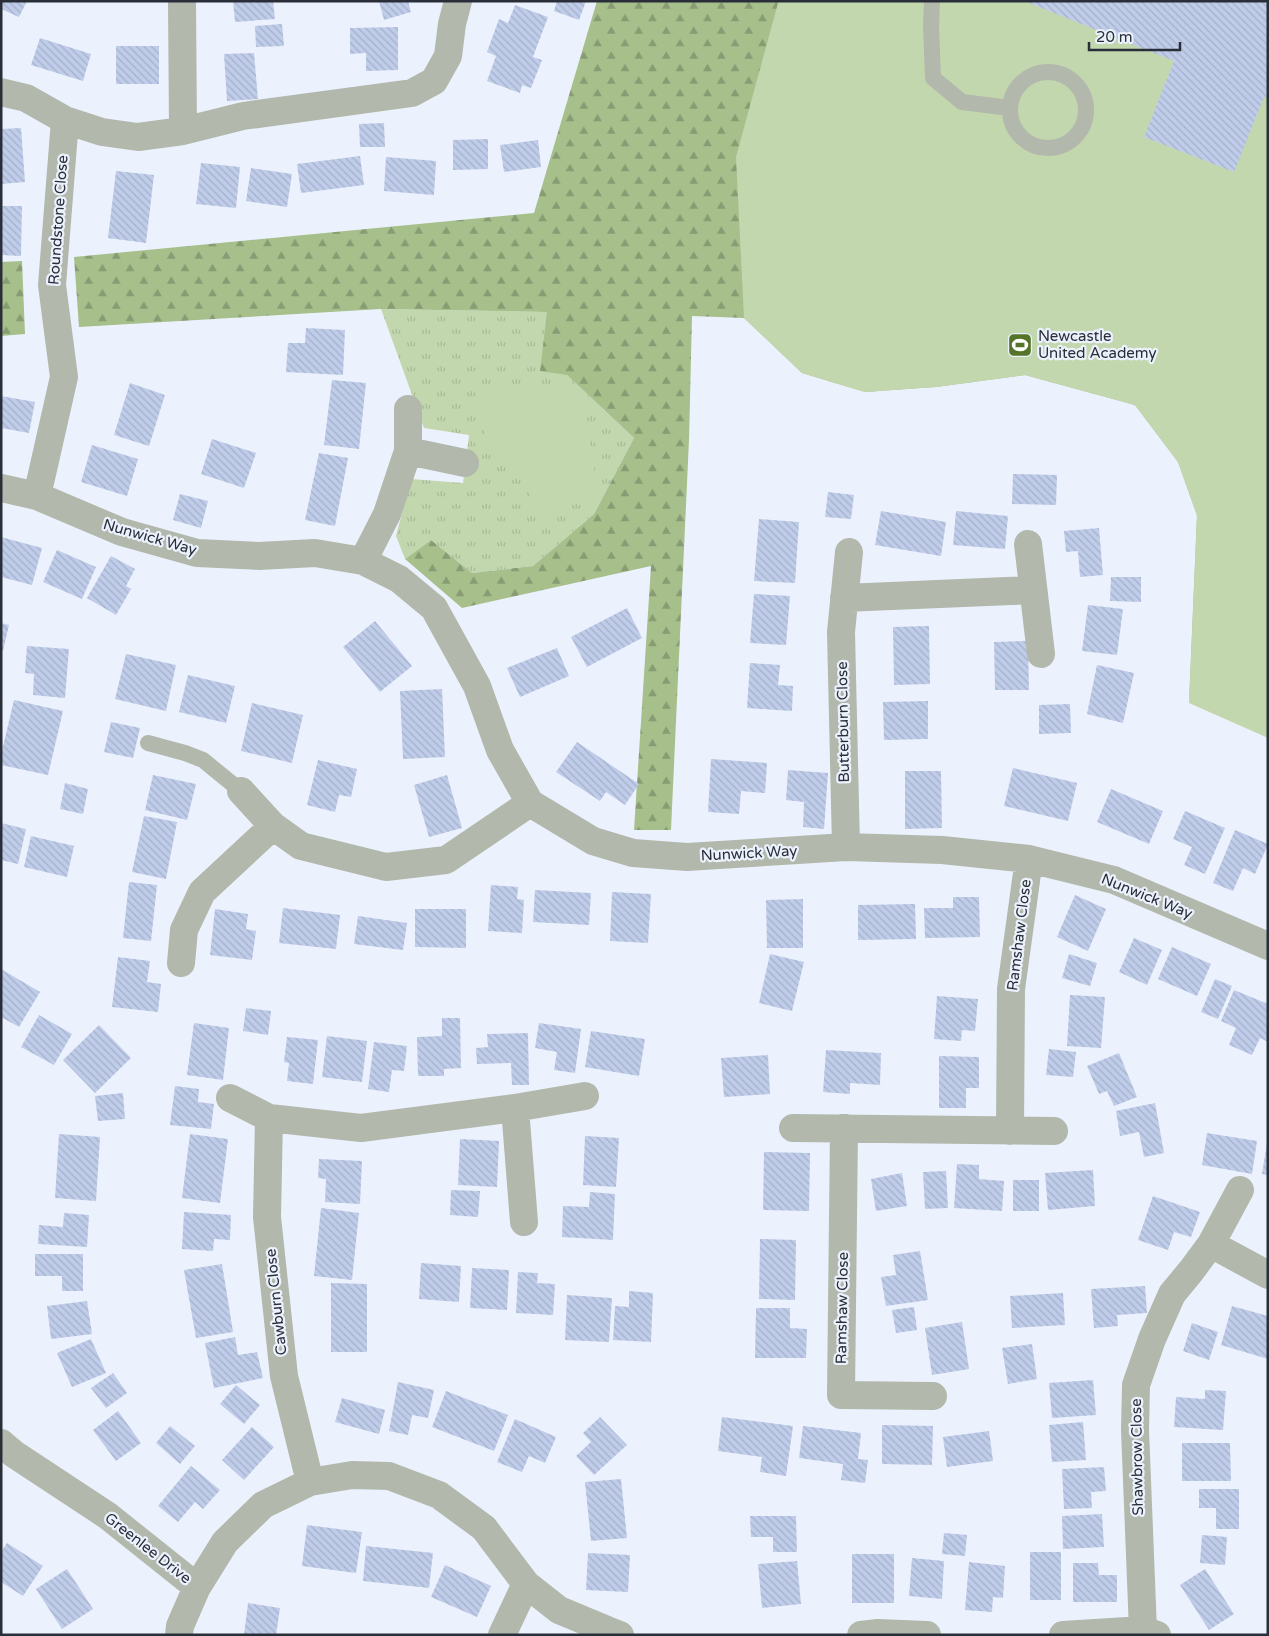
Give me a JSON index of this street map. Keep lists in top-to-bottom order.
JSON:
{
  "streets": {
    "street": [
      "Roundstone Close",
      "Nunwick Way",
      "Butterburn Close",
      "Ramshaw Close",
      "Cawburn Close",
      "Shawbrow Close",
      "Greenlee Drive"
    ]
  },
  "crossings": [
    ["Roundstone Close", "Nunwick Way"],
    ["Nunwick Way", "Butterburn Close"],
    ["Nunwick Way", "Ramshaw Close"],
    ["Cawburn Close", "Greenlee Drive"]
  ],
  "places": {
    "sports": ["Newcastle United Academy"]
  },
  "scale_bar": "20 m"
}
